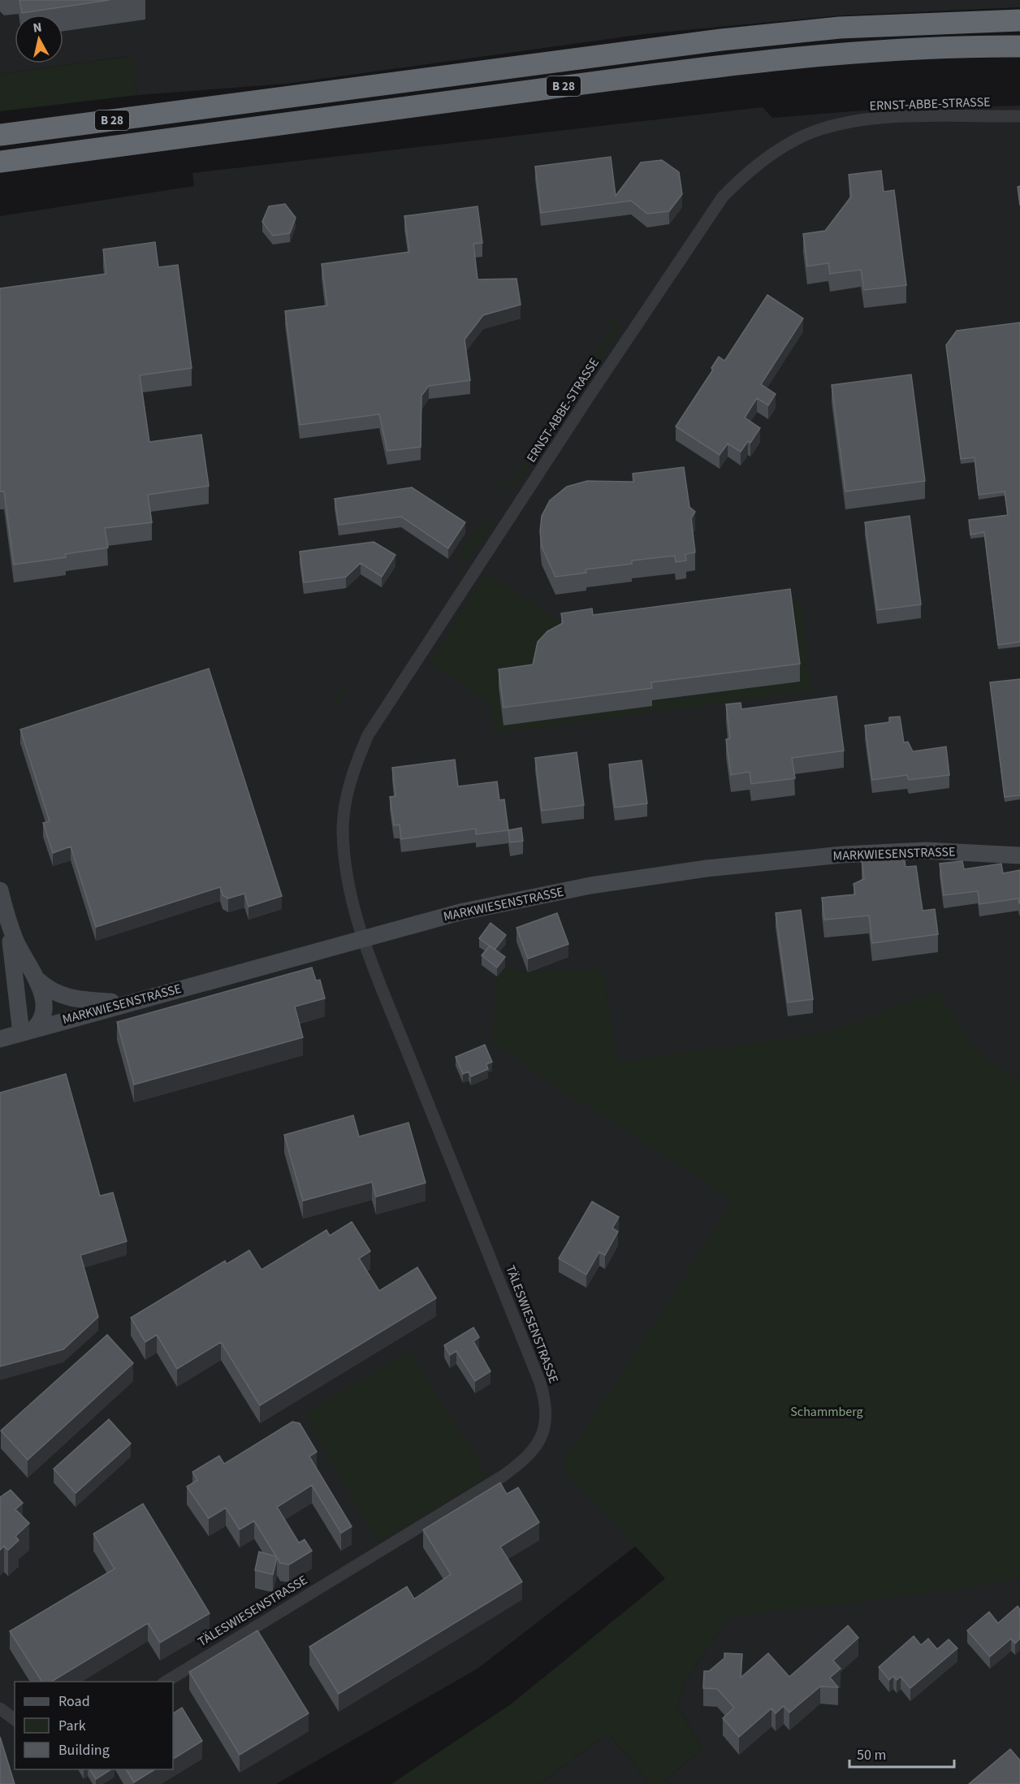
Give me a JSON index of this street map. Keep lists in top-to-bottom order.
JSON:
{
  "streets": {
    "highway": ["B 28"],
    "street": ["ERNST-ABBE-STRASSE", "MARKWIESENSTRASSE", "TÄLESWIESENSTRASSE"]
  },
  "crossings": [
    ["ERNST-ABBE-STRASSE", "MARKWIESENSTRASSE"],
    ["ERNST-ABBE-STRASSE", "TÄLESWIESENSTRASSE"],
    ["MARKWIESENSTRASSE", "TÄLESWIESENSTRASSE"]
  ],
  "parks": ["Schammberg"],
  "legend": ["Road", "Park", "Building"],
  "scale_bar": "50 m",
  "north": "top"
}
